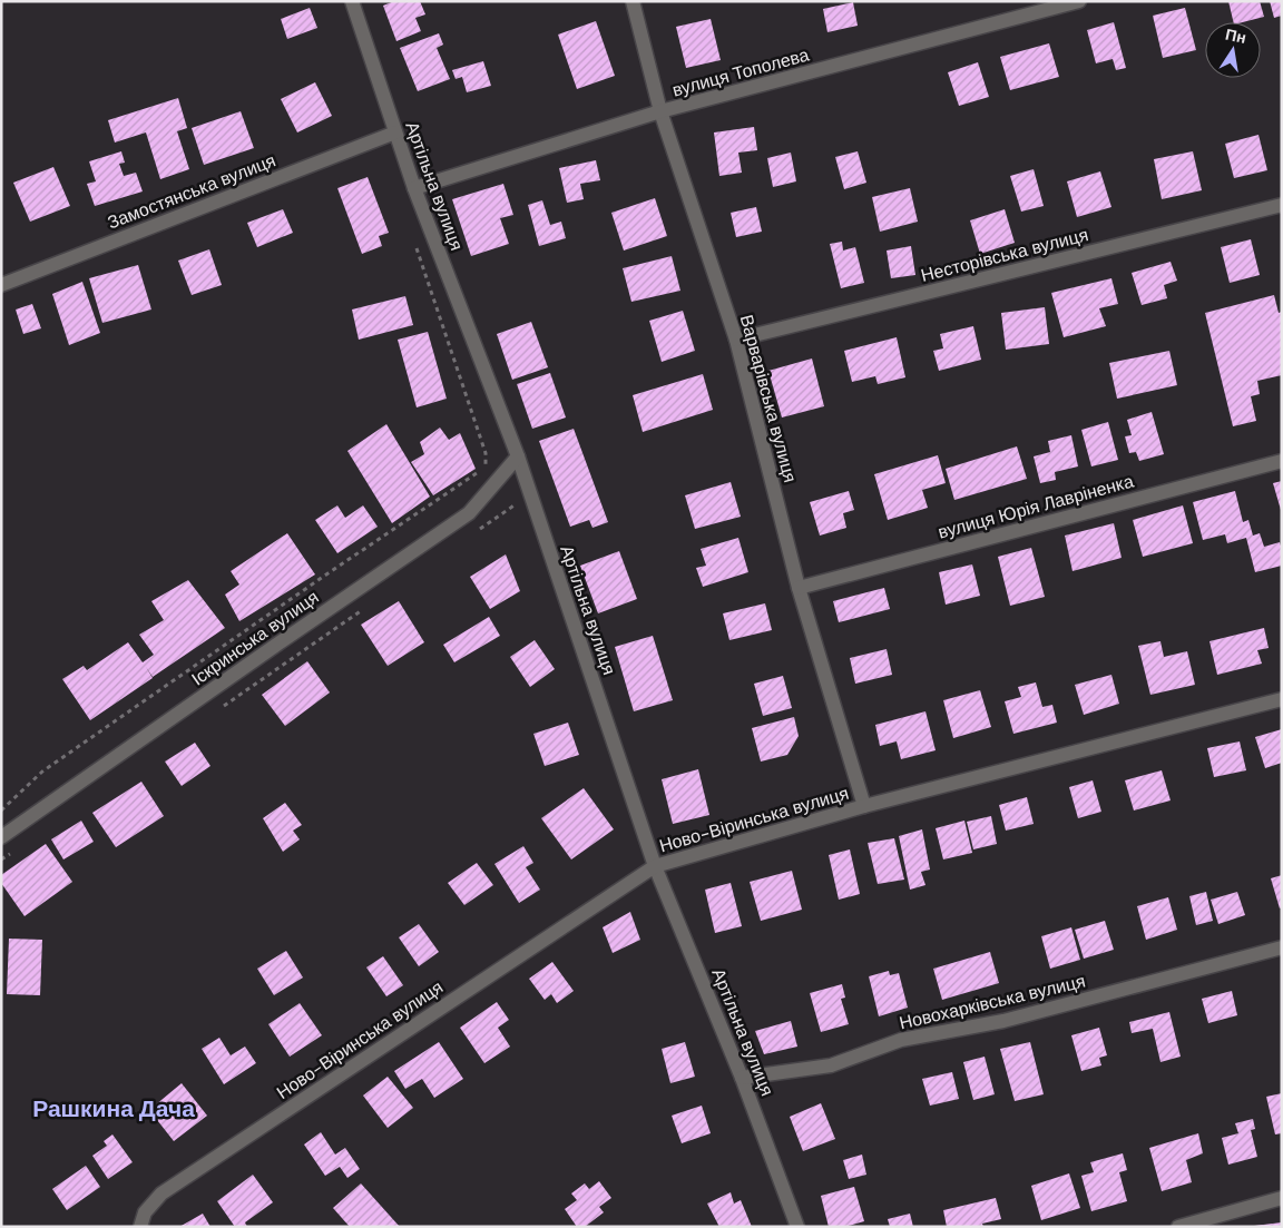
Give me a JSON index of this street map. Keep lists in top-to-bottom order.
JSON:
{
  "streets": {
    "street": [
      "вулиця Тополева",
      "Артільна вулиця",
      "Замостянська вулиця",
      "Несторівська вулиця",
      "Варварівська вулиця",
      "вулиця Юрія Лавріненка",
      "Іскринська вулиця",
      "Ново-Віринська вулиця",
      "Новохарківська вулиця"
    ]
  },
  "crossings": [
    ["вулиця Тополева", "Артільна вулиця"],
    ["вулиця Тополева", "Варварівська вулиця"],
    ["Артільна вулиця", "Замостянська вулиця"],
    ["Артільна вулиця", "Іскринська вулиця"],
    ["Артільна вулиця", "Ново-Віринська вулиця"],
    ["Артільна вулиця", "Новохарківська вулиця"],
    ["Несторівська вулиця", "Варварівська вулиця"],
    ["Варварівська вулиця", "вулиця Юрія Лавріненка"],
    ["Варварівська вулиця", "Ново-Віринська вулиця"]
  ],
  "districts": ["Рашкина Дача"],
  "north": "top"
}
